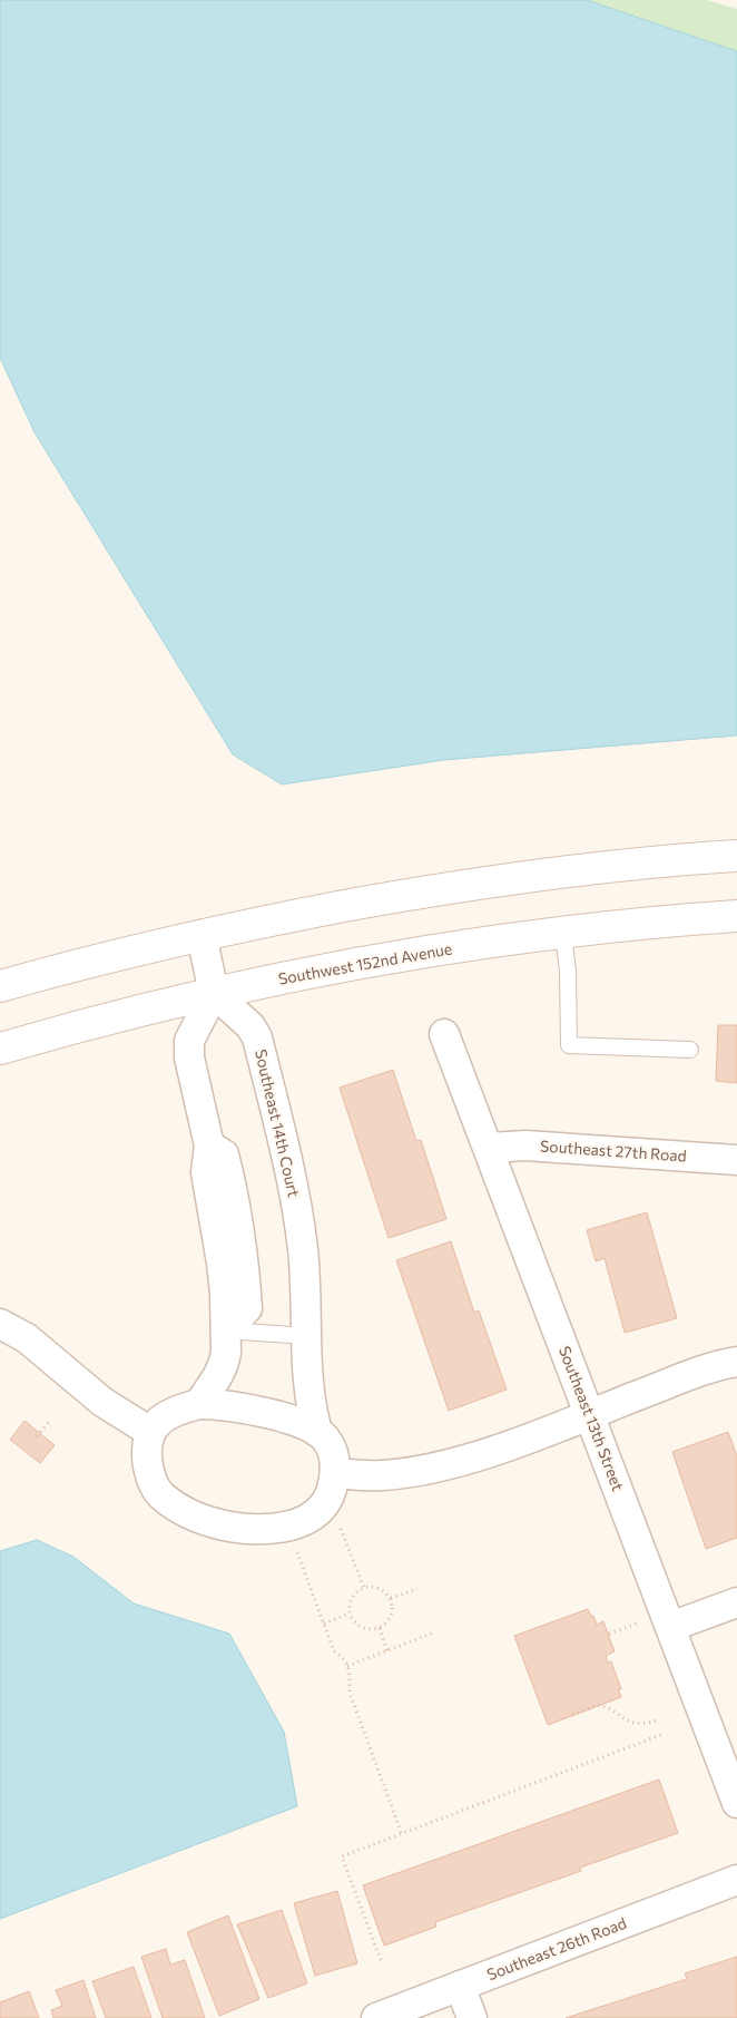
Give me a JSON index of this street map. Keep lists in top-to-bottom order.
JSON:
{
  "streets": {
    "street": [
      "Southwest 152nd Avenue",
      "Southeast 14th Court",
      "Southeast 27th Road",
      "Southeast 13th Street",
      "Southeast 26th Road"
    ]
  },
  "crossings": [
    ["Southwest 152nd Avenue", "Southeast 14th Court"],
    ["Southeast 27th Road", "Southeast 13th Street"]
  ]
}
